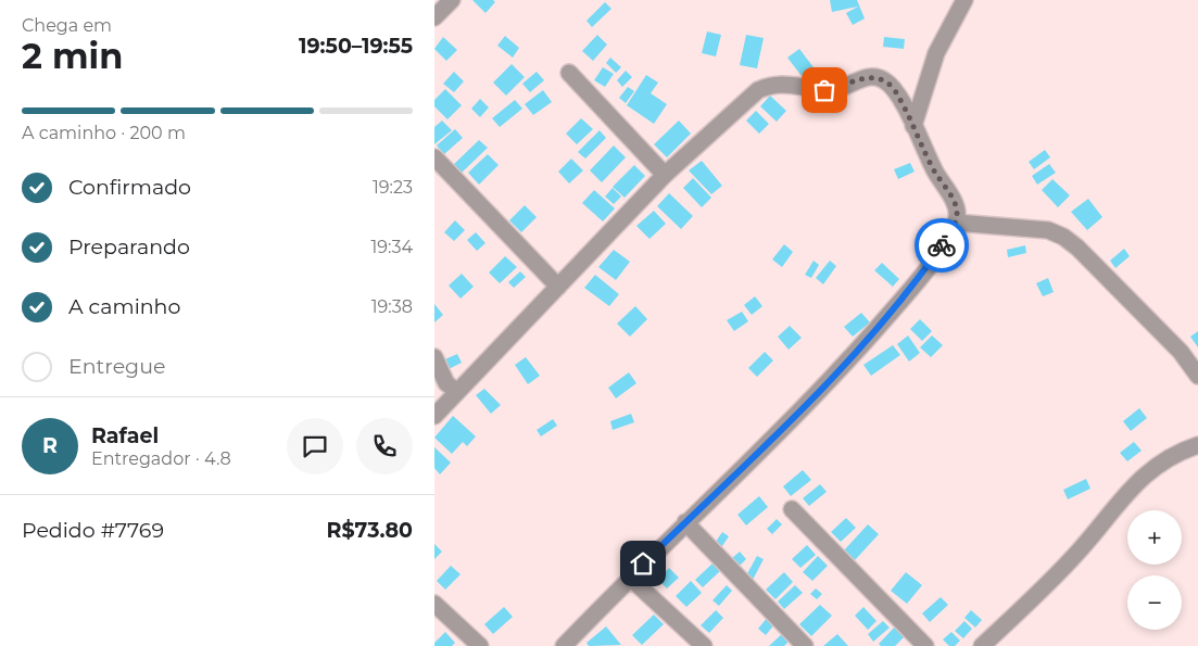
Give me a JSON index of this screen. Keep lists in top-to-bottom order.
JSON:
{
  "page": {
    "heading": ["2 min", "Chega em", "19:50–19:55"],
    "panel": [
      "Rafael",
      "Entregador · 4.8",
      "Pedido #7769",
      "R$73.80"
    ],
    "bar": "A caminho · 200 m",
    "list": [
      ["Confirmado", "19:23"],
      ["Preparando", "19:34"],
      ["A caminho", "19:38"],
      "Entregue"
    ],
    "round": "R",
    "map_buttons": ["+", "−"]
  }
}
